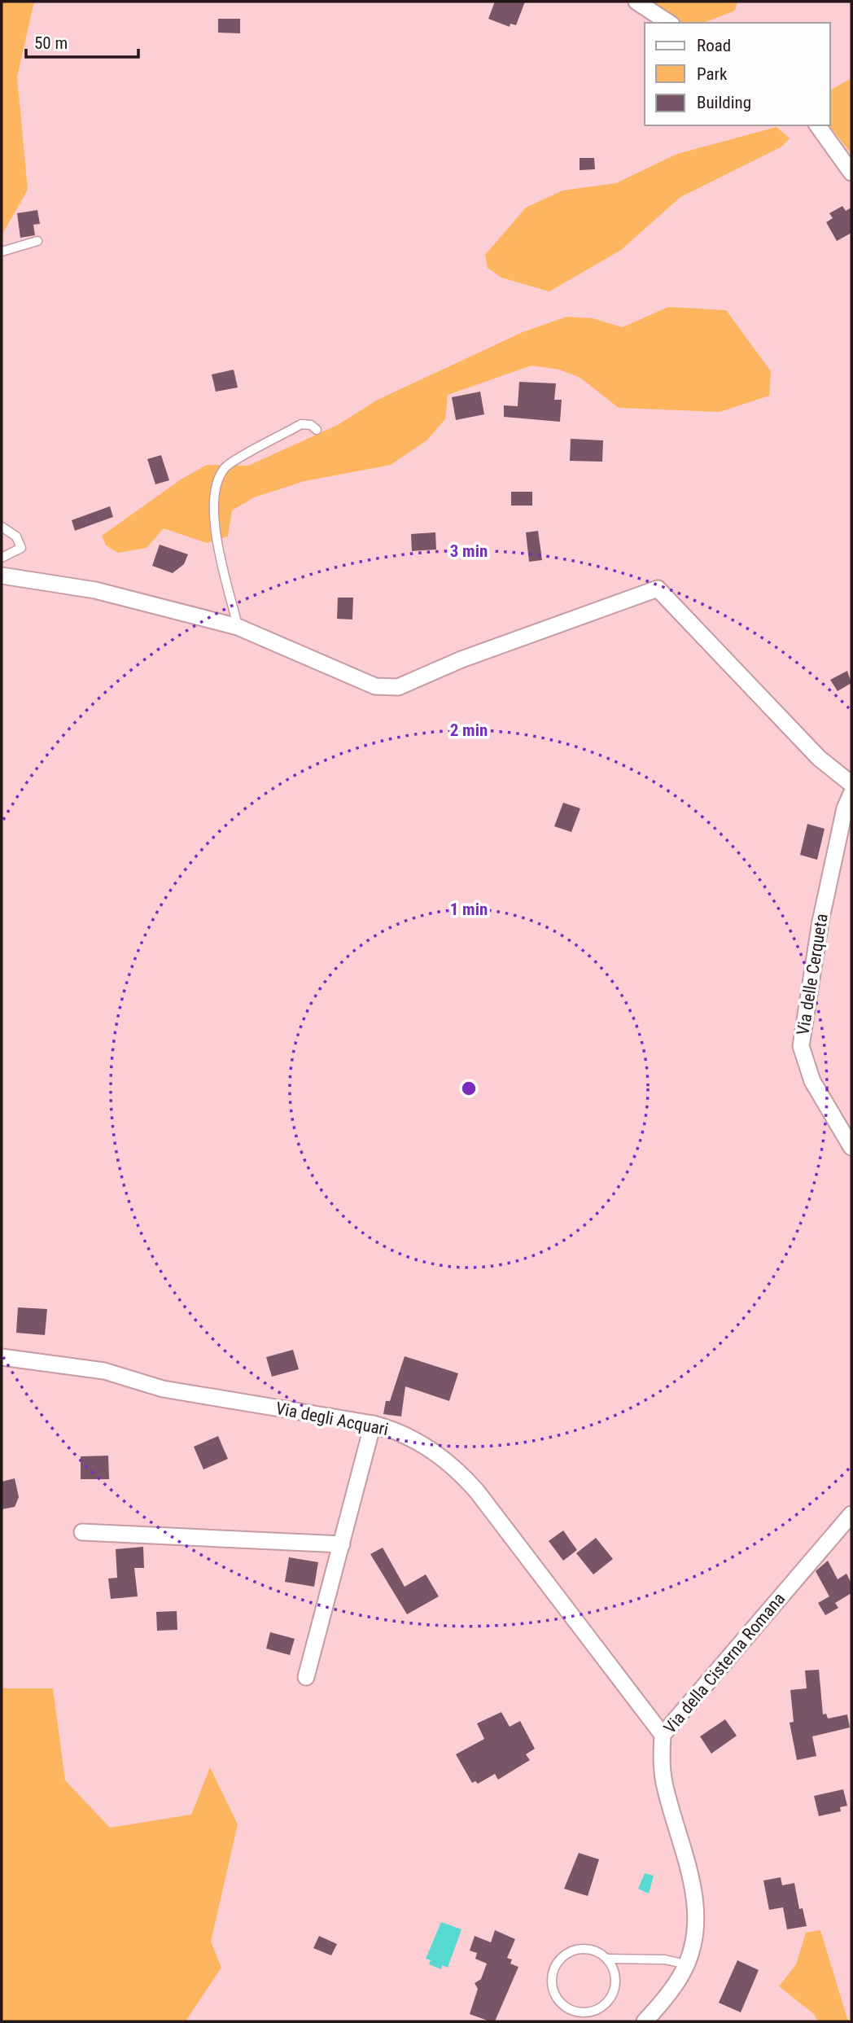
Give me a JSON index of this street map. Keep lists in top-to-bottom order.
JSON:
{
  "streets": {
    "street": ["Via delle Cerqueta", "Via degli Acquari", "Via della Cisterna Romana"]
  },
  "crossings": [
    ["Via degli Acquari", "Via della Cisterna Romana"]
  ],
  "legend": ["Road", "Park", "Building"],
  "scale_bar": "50 m",
  "rings": ["3 min", "2 min", "1 min"]
}
